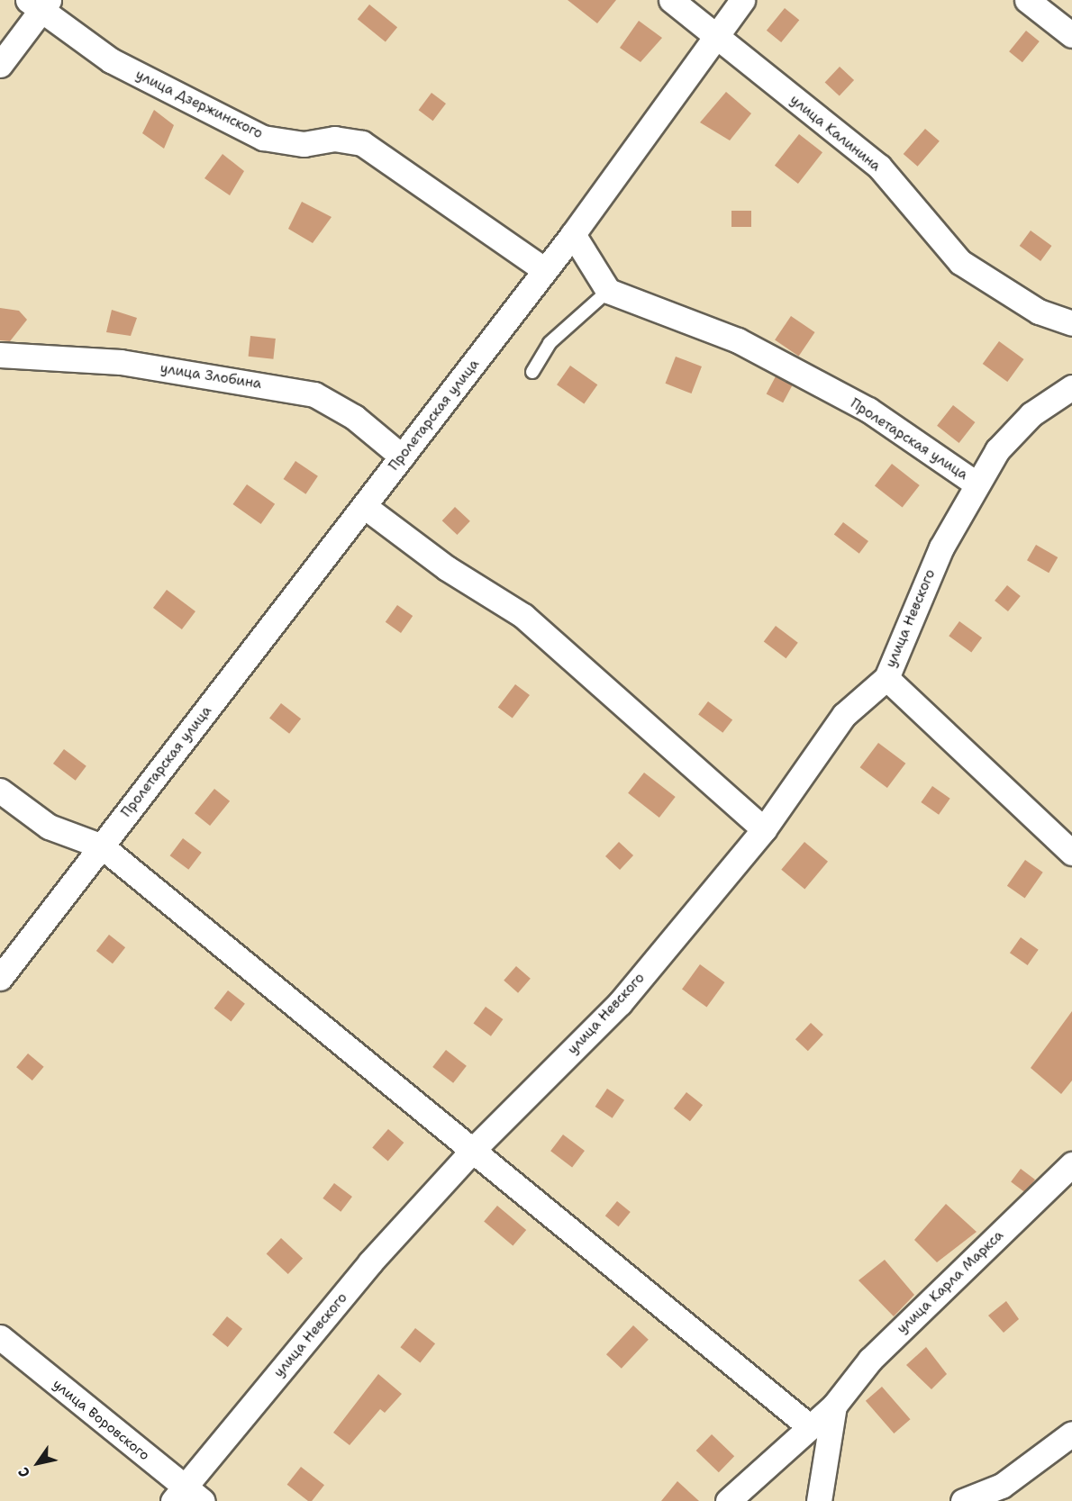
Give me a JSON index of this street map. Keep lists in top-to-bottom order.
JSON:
{
  "streets": {
    "street": [
      "улица Дзержинского",
      "улица Калинина",
      "улица Злобина",
      "Пролетарская улица",
      "улица Невского",
      "улица Карла Маркса",
      "улица Воровского"
    ]
  },
  "crossings": [
    ["улица Дзержинского", "Пролетарская улица"],
    ["улица Калинина", "Пролетарская улица"],
    ["улица Злобина", "Пролетарская улица"],
    ["Пролетарская улица", "улица Невского"],
    ["улица Невского", "улица Воровского"]
  ],
  "north": "bottom left"
}
